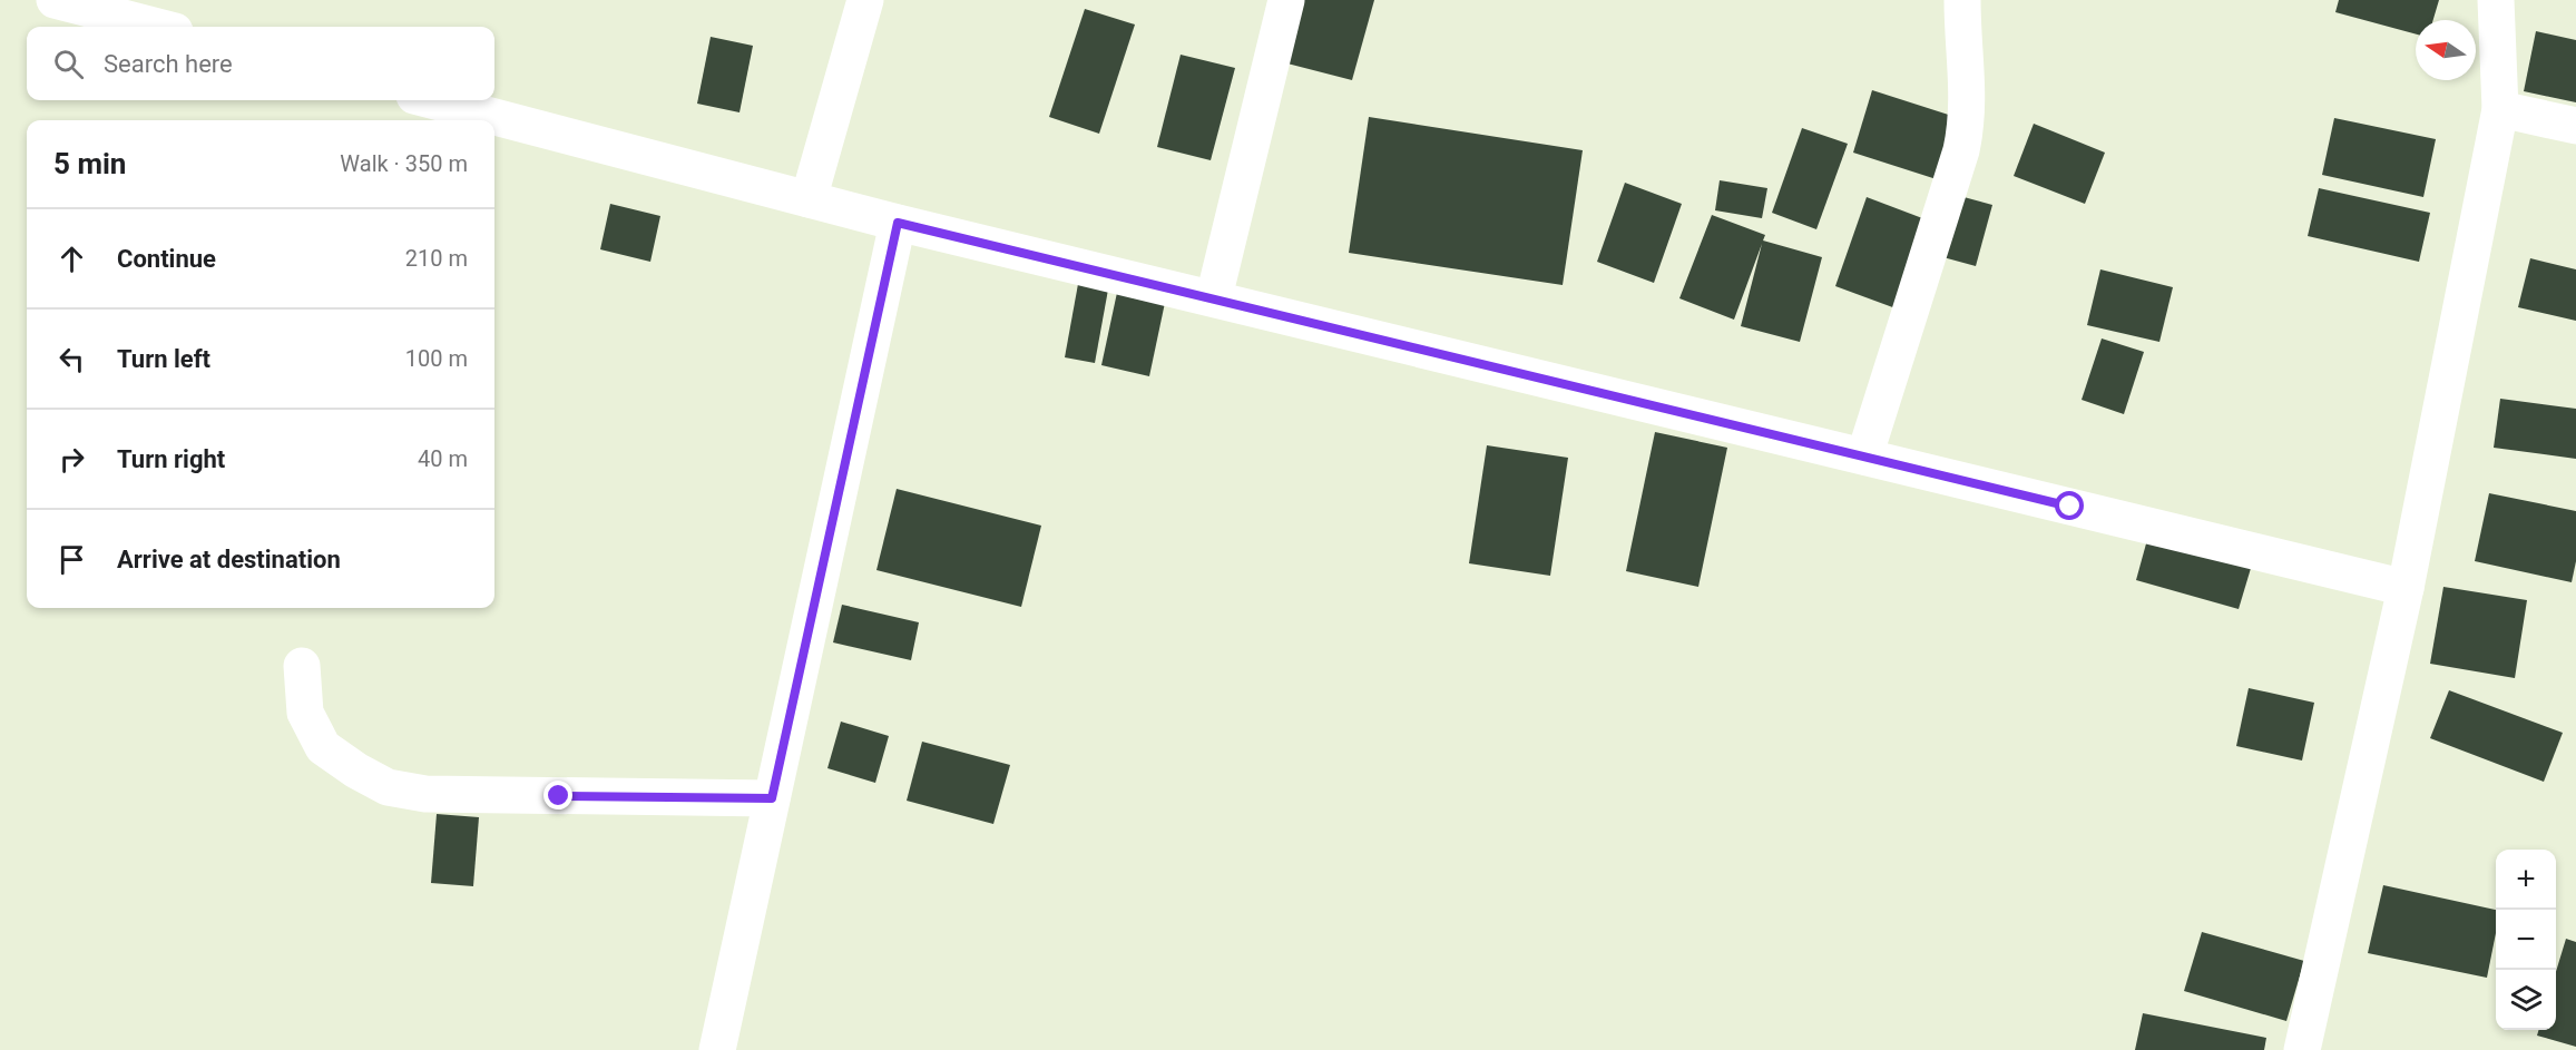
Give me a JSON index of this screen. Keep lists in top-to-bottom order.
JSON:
{
  "north": "left",
  "page": {
    "search": "Search here",
    "heading": ["5 min", "Walk · 350 m"],
    "list": [
      ["Continue", "210 m"],
      ["Turn left", "100 m"],
      ["Turn right", "40 m"],
      "Arrive at destination"
    ],
    "map_buttons": ["+", "−"]
  }
}
